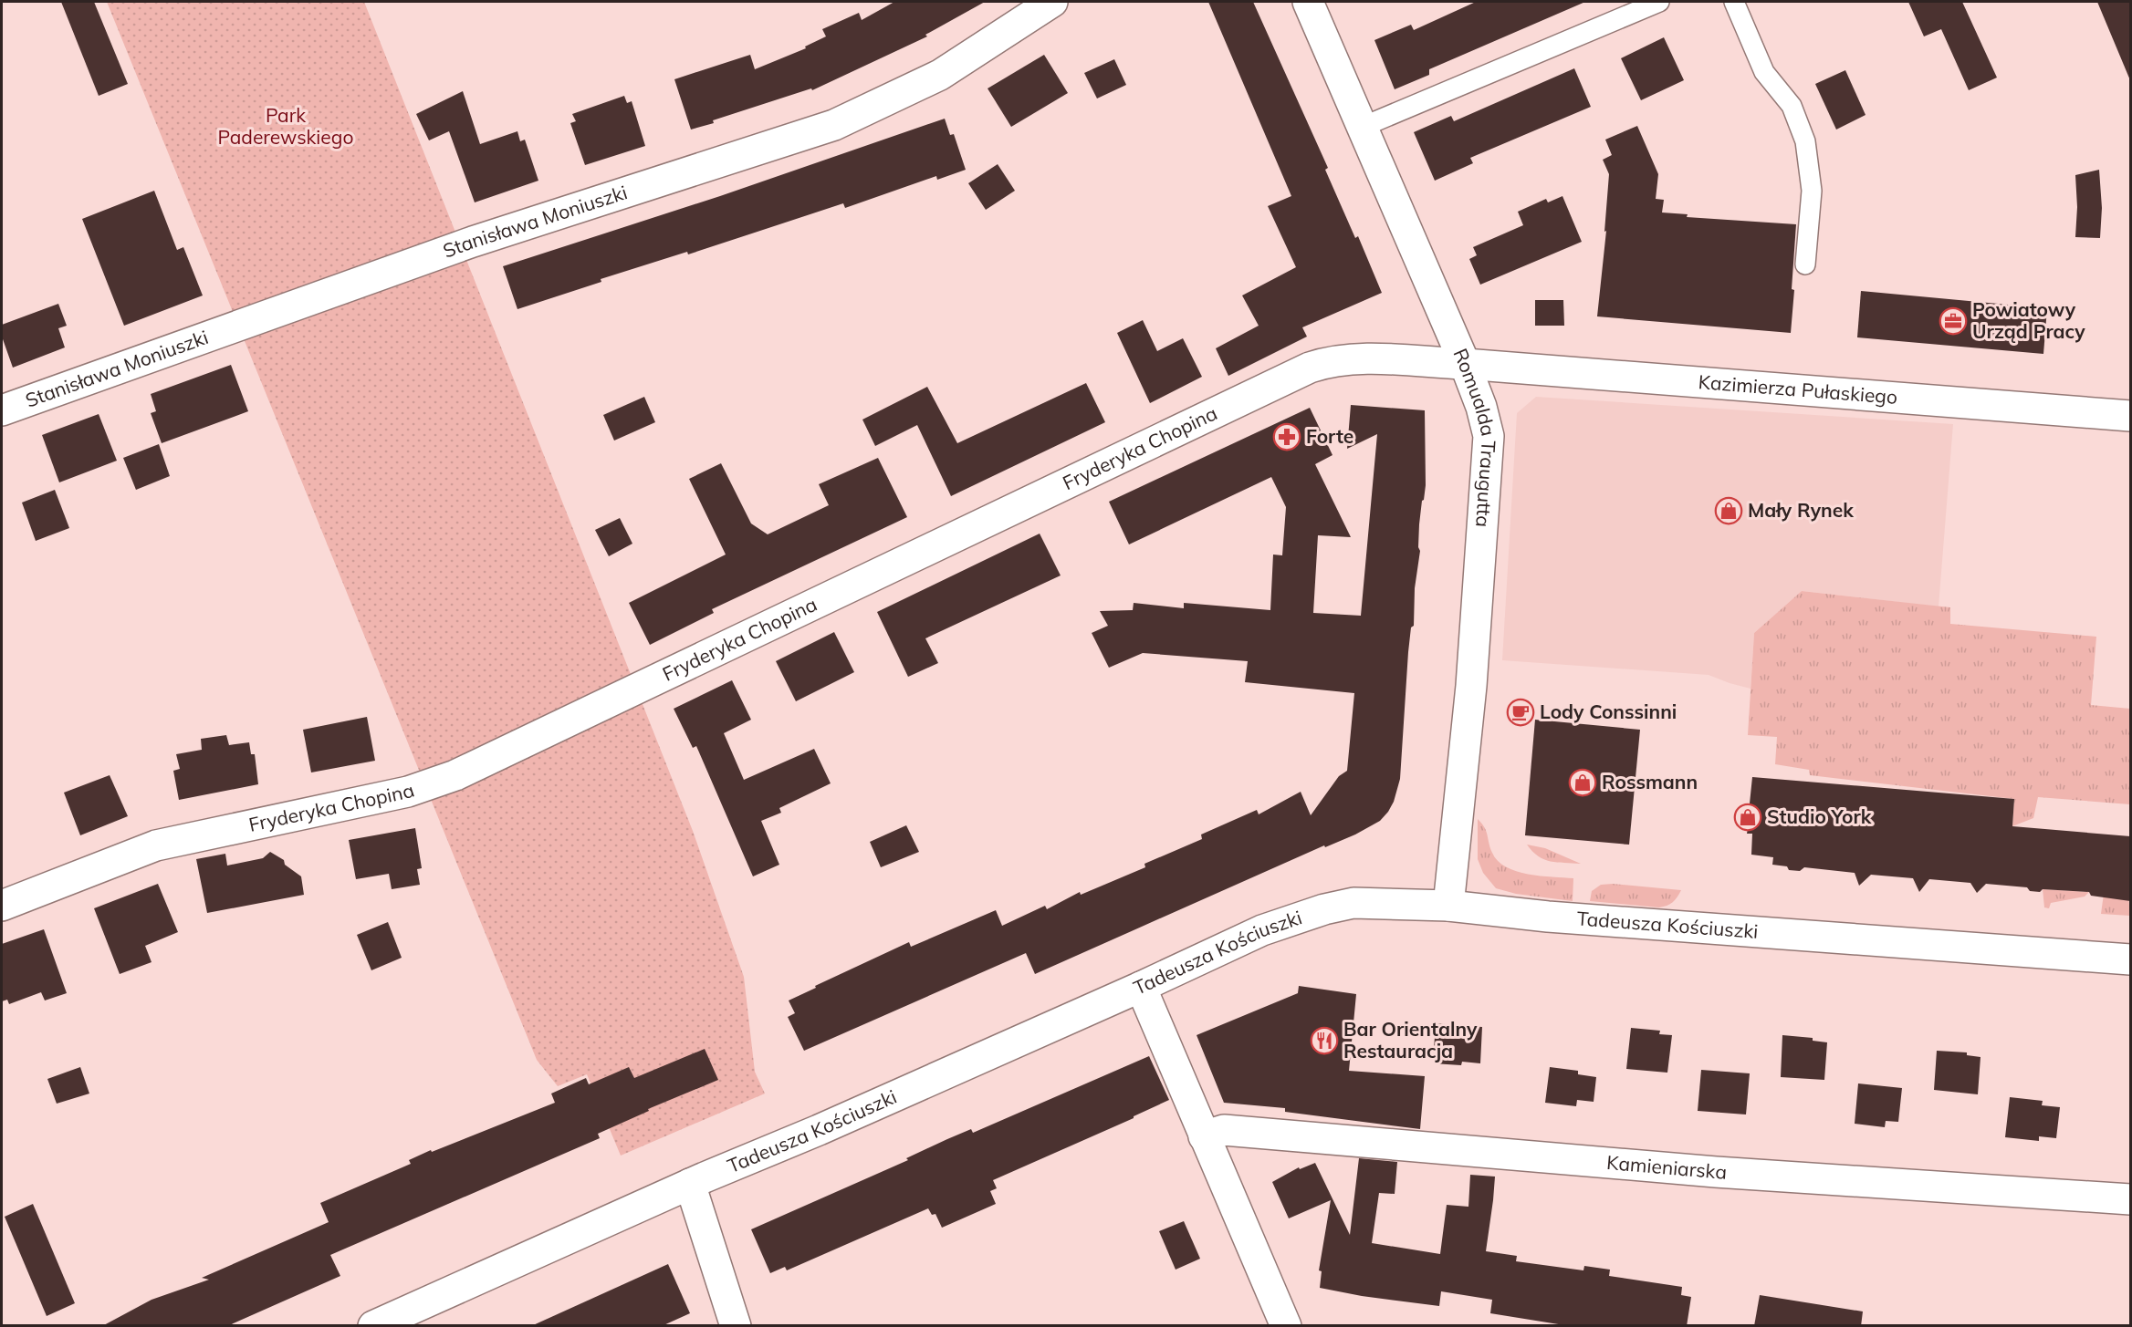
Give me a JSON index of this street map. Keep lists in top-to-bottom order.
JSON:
{
  "streets": {
    "street": [
      "Stanisława Moniuszki",
      "Kazimierza Pułaskiego",
      "Romualda Traugutta",
      "Fryderyka Chopina",
      "Tadeusza Kościuszki",
      "Kamieniarska"
    ]
  },
  "crossings": [
    ["Kazimierza Pułaskiego", "Romualda Traugutta"],
    ["Kazimierza Pułaskiego", "Fryderyka Chopina"],
    ["Romualda Traugutta", "Fryderyka Chopina"],
    ["Romualda Traugutta", "Tadeusza Kościuszki"]
  ],
  "parks": ["Park Paderewskiego"],
  "places": {
    "office": ["Powiatowy Urząd Pracy"],
    "pharmacy": ["Forte"],
    "shop": ["Mały Rynek", "Rossmann", "Studio York"],
    "cafe": ["Lody Conssinni"],
    "restaurant": ["Bar Orientalny Restauracja"]
  }
}
